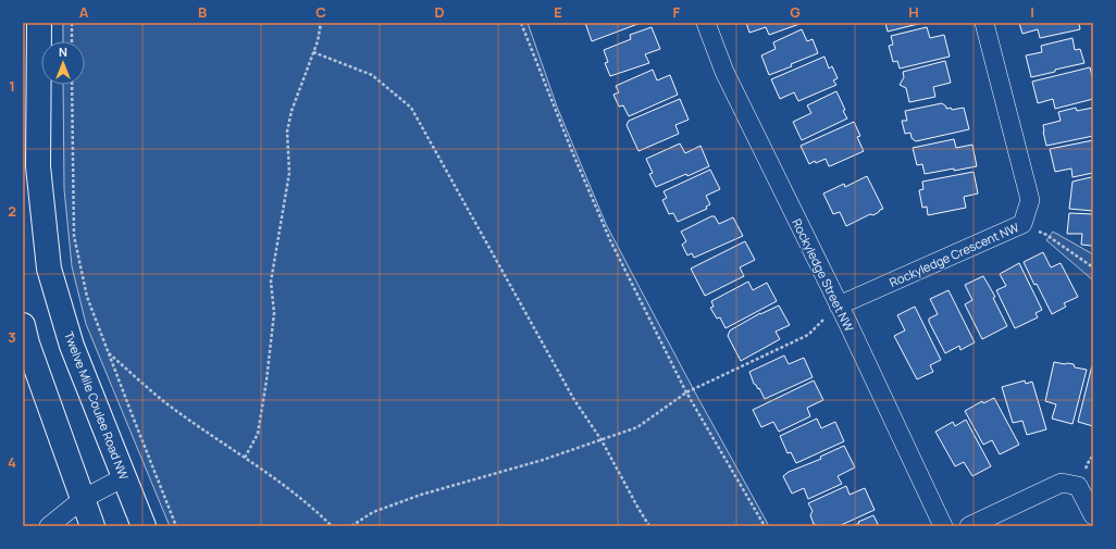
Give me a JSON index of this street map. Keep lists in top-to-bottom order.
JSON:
{
  "streets": {
    "main road": ["Twelve Mile Coulee Road NW"],
    "street": ["Rockyledge Crescent NW", "Rockyledge Street NW"]
  },
  "crossings": [
    ["Rockyledge Crescent NW", "Rockyledge Street NW"]
  ],
  "north": "top",
  "grid": {
    "columns": [
      "A",
      "B",
      "C",
      "D",
      "E",
      "F",
      "G",
      "H",
      "I"
    ],
    "rows": [
      "1",
      "2",
      "3",
      "4"
    ]
  }
}
